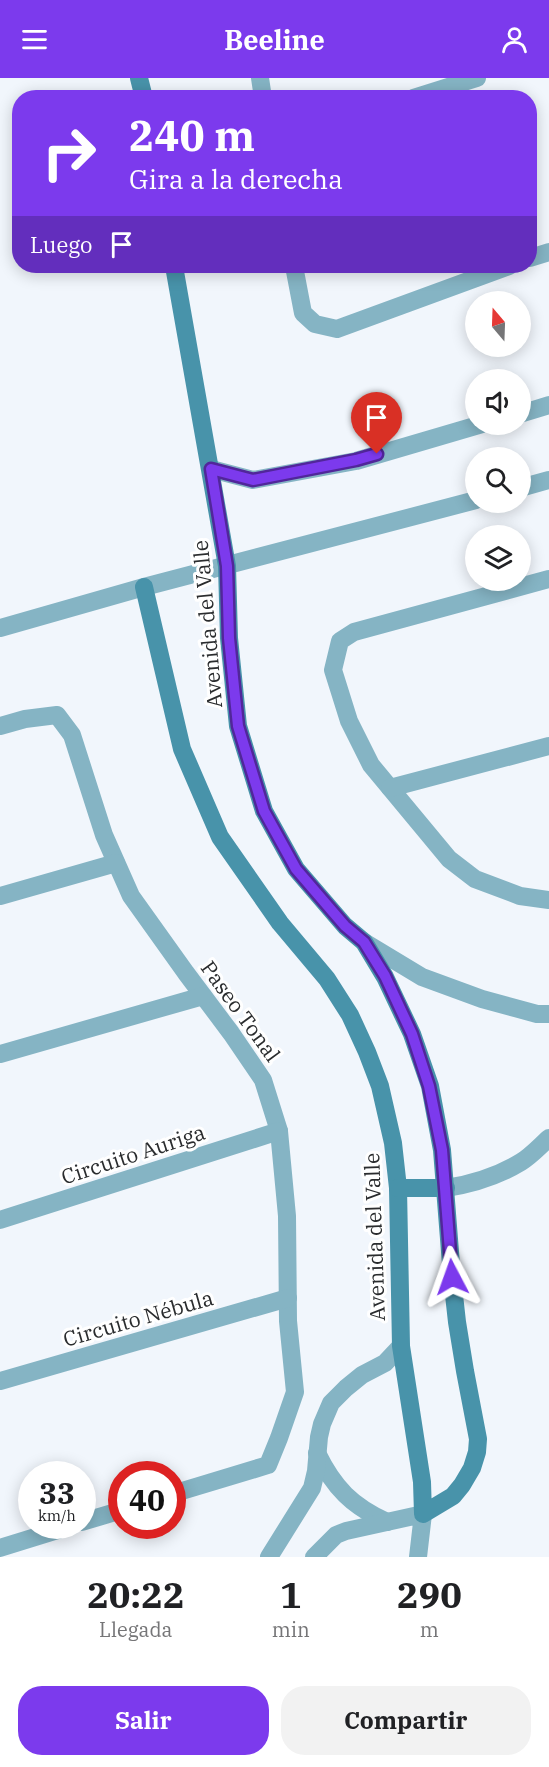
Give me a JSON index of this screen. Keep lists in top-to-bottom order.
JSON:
{
  "streets": {
    "street": [
      "Avenida del Valle",
      "Paseo Tonal",
      "Circuito Auriga",
      "Circuito Nébula"
    ]
  },
  "crossings": [
    ["Paseo Tonal", "Circuito Auriga"],
    ["Paseo Tonal", "Circuito Nébula"]
  ],
  "north": "top",
  "page": {
    "header": "Beeline",
    "turn": ["240 m", "Gira a la derecha"],
    "then": "Luego",
    "speed": "33 km/h",
    "limit": "40",
    "eta": [
      "20:22",
      "Llegada",
      "1",
      "min",
      "290",
      "m"
    ],
    "buttons": ["Salir", "Compartir"]
  }
}
